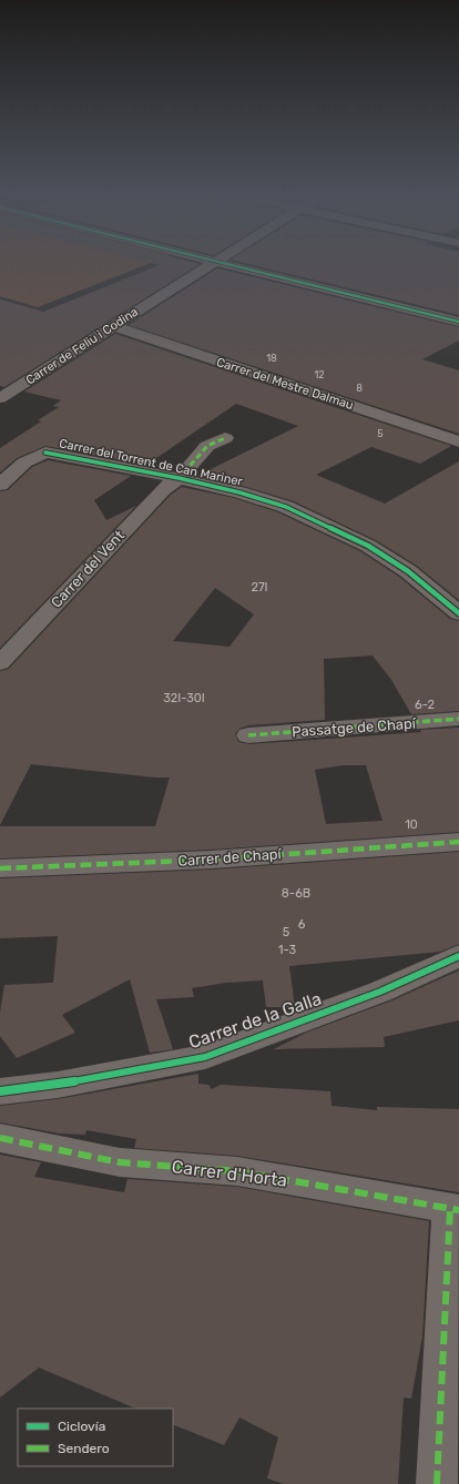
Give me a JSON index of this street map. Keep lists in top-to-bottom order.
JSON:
{
  "streets": {
    "street": [
      "Carrer de Feliu i Codina",
      "Carrer del Mestre Dalmau",
      "Carrer del Torrent de Can Mariner",
      "Carrer del Vent",
      "Passatge de Chapí",
      "Carrer de Chapí",
      "Carrer de la Galla",
      "Carrer d'Horta"
    ]
  },
  "crossings": [
    ["Carrer de Feliu i Codina", "Carrer del Mestre Dalmau"],
    ["Carrer del Torrent de Can Mariner", "Carrer del Vent"]
  ],
  "house_numbers": [
    "18",
    "12",
    "8",
    "5",
    "27I",
    "32I-30I",
    "6-2",
    "10",
    "8-6B",
    "6",
    "5",
    "1-3"
  ],
  "legend": ["Ciclovía", "Sendero"]
}
